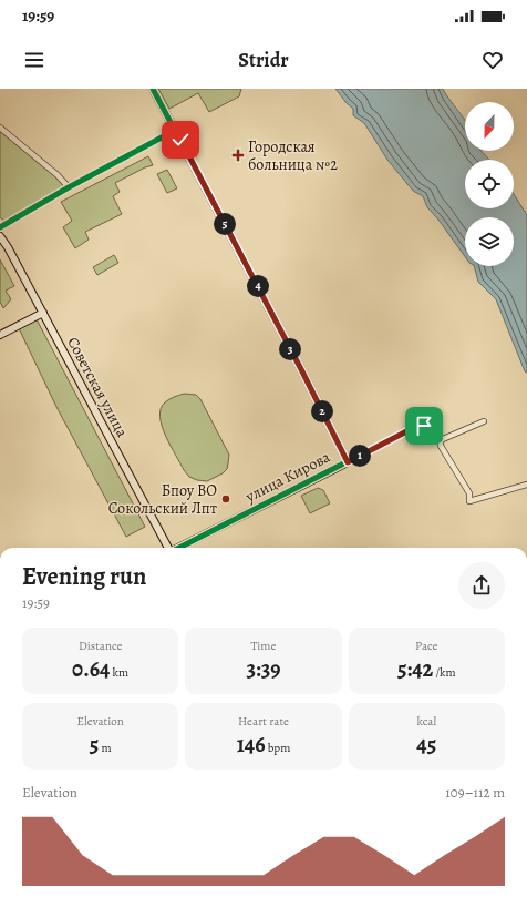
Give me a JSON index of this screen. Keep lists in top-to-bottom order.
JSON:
{
  "streets": {
    "street": ["Советская улица", "улица Кирова"]
  },
  "places": {
    "health": ["Городская больница №2"],
    "other": ["Бпоу ВО Сокольский Лпт"]
  },
  "north": "bottom",
  "page": {
    "status": "19:59",
    "header": "Stridr",
    "pins": [
      "5",
      "4",
      "3",
      "2",
      "1"
    ],
    "heading": ["Evening run", "19:59"],
    "stats": [
      ["Distance", "0.64 km"],
      ["Time", "3:39"],
      ["Pace", "5:42 /km"],
      ["Elevation", "5 m"],
      ["Heart rate", "146 bpm"],
      ["kcal", "45"]
    ],
    "chart": ["Elevation", "109–112 m"]
  }
}
